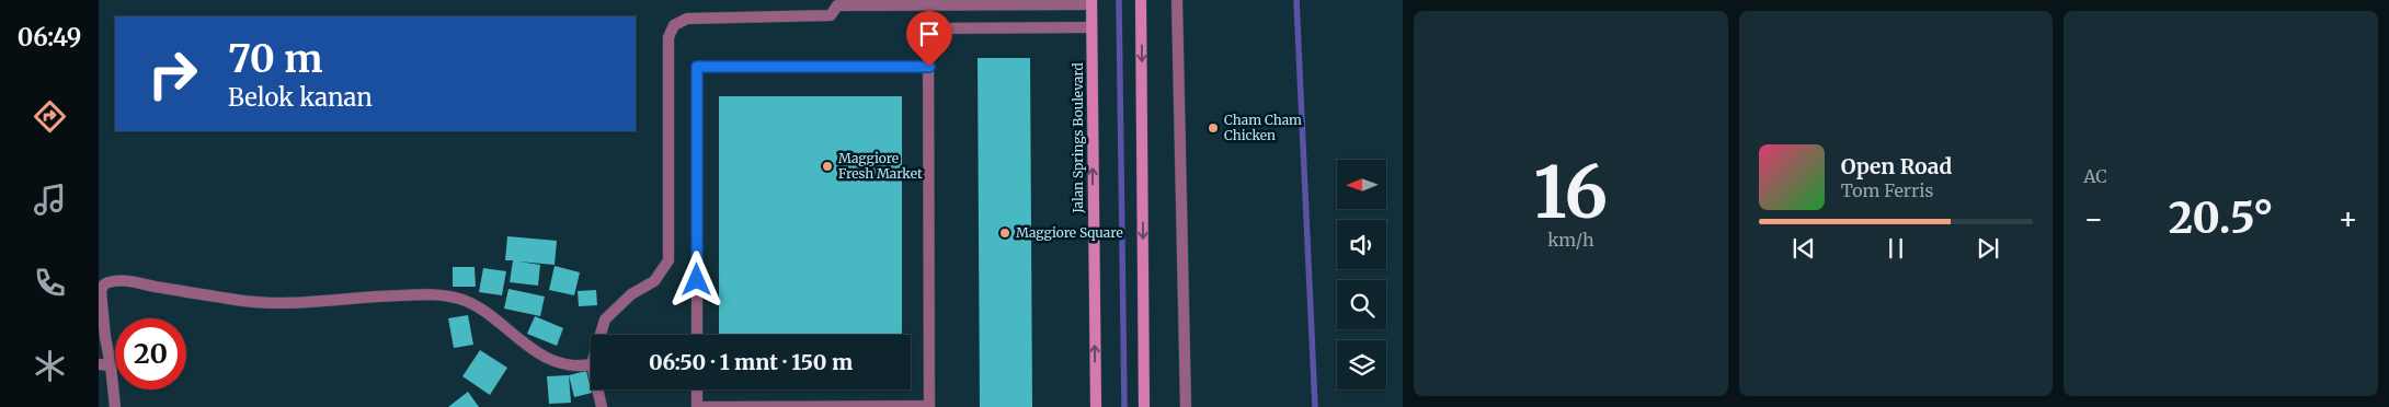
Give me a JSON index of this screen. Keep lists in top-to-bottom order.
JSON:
{
  "streets": {
    "main road": ["Jalan Springs Boulevard"]
  },
  "places": ["Cham Cham Chicken", "Maggiore Fresh Market", "Maggiore Square"],
  "north": "left",
  "page": {
    "tabs": "06:49",
    "tile": [
      ["16", "km/h"],
      "AC"
    ],
    "turn": ["70 m", "Belok kanan"],
    "song": ["Open Road", "Tom Ferris"],
    "heat": ["−", "20.5°", "+"],
    "limit": "20",
    "trip": "06:50 · 1 mnt · 150 m"
  }
}
